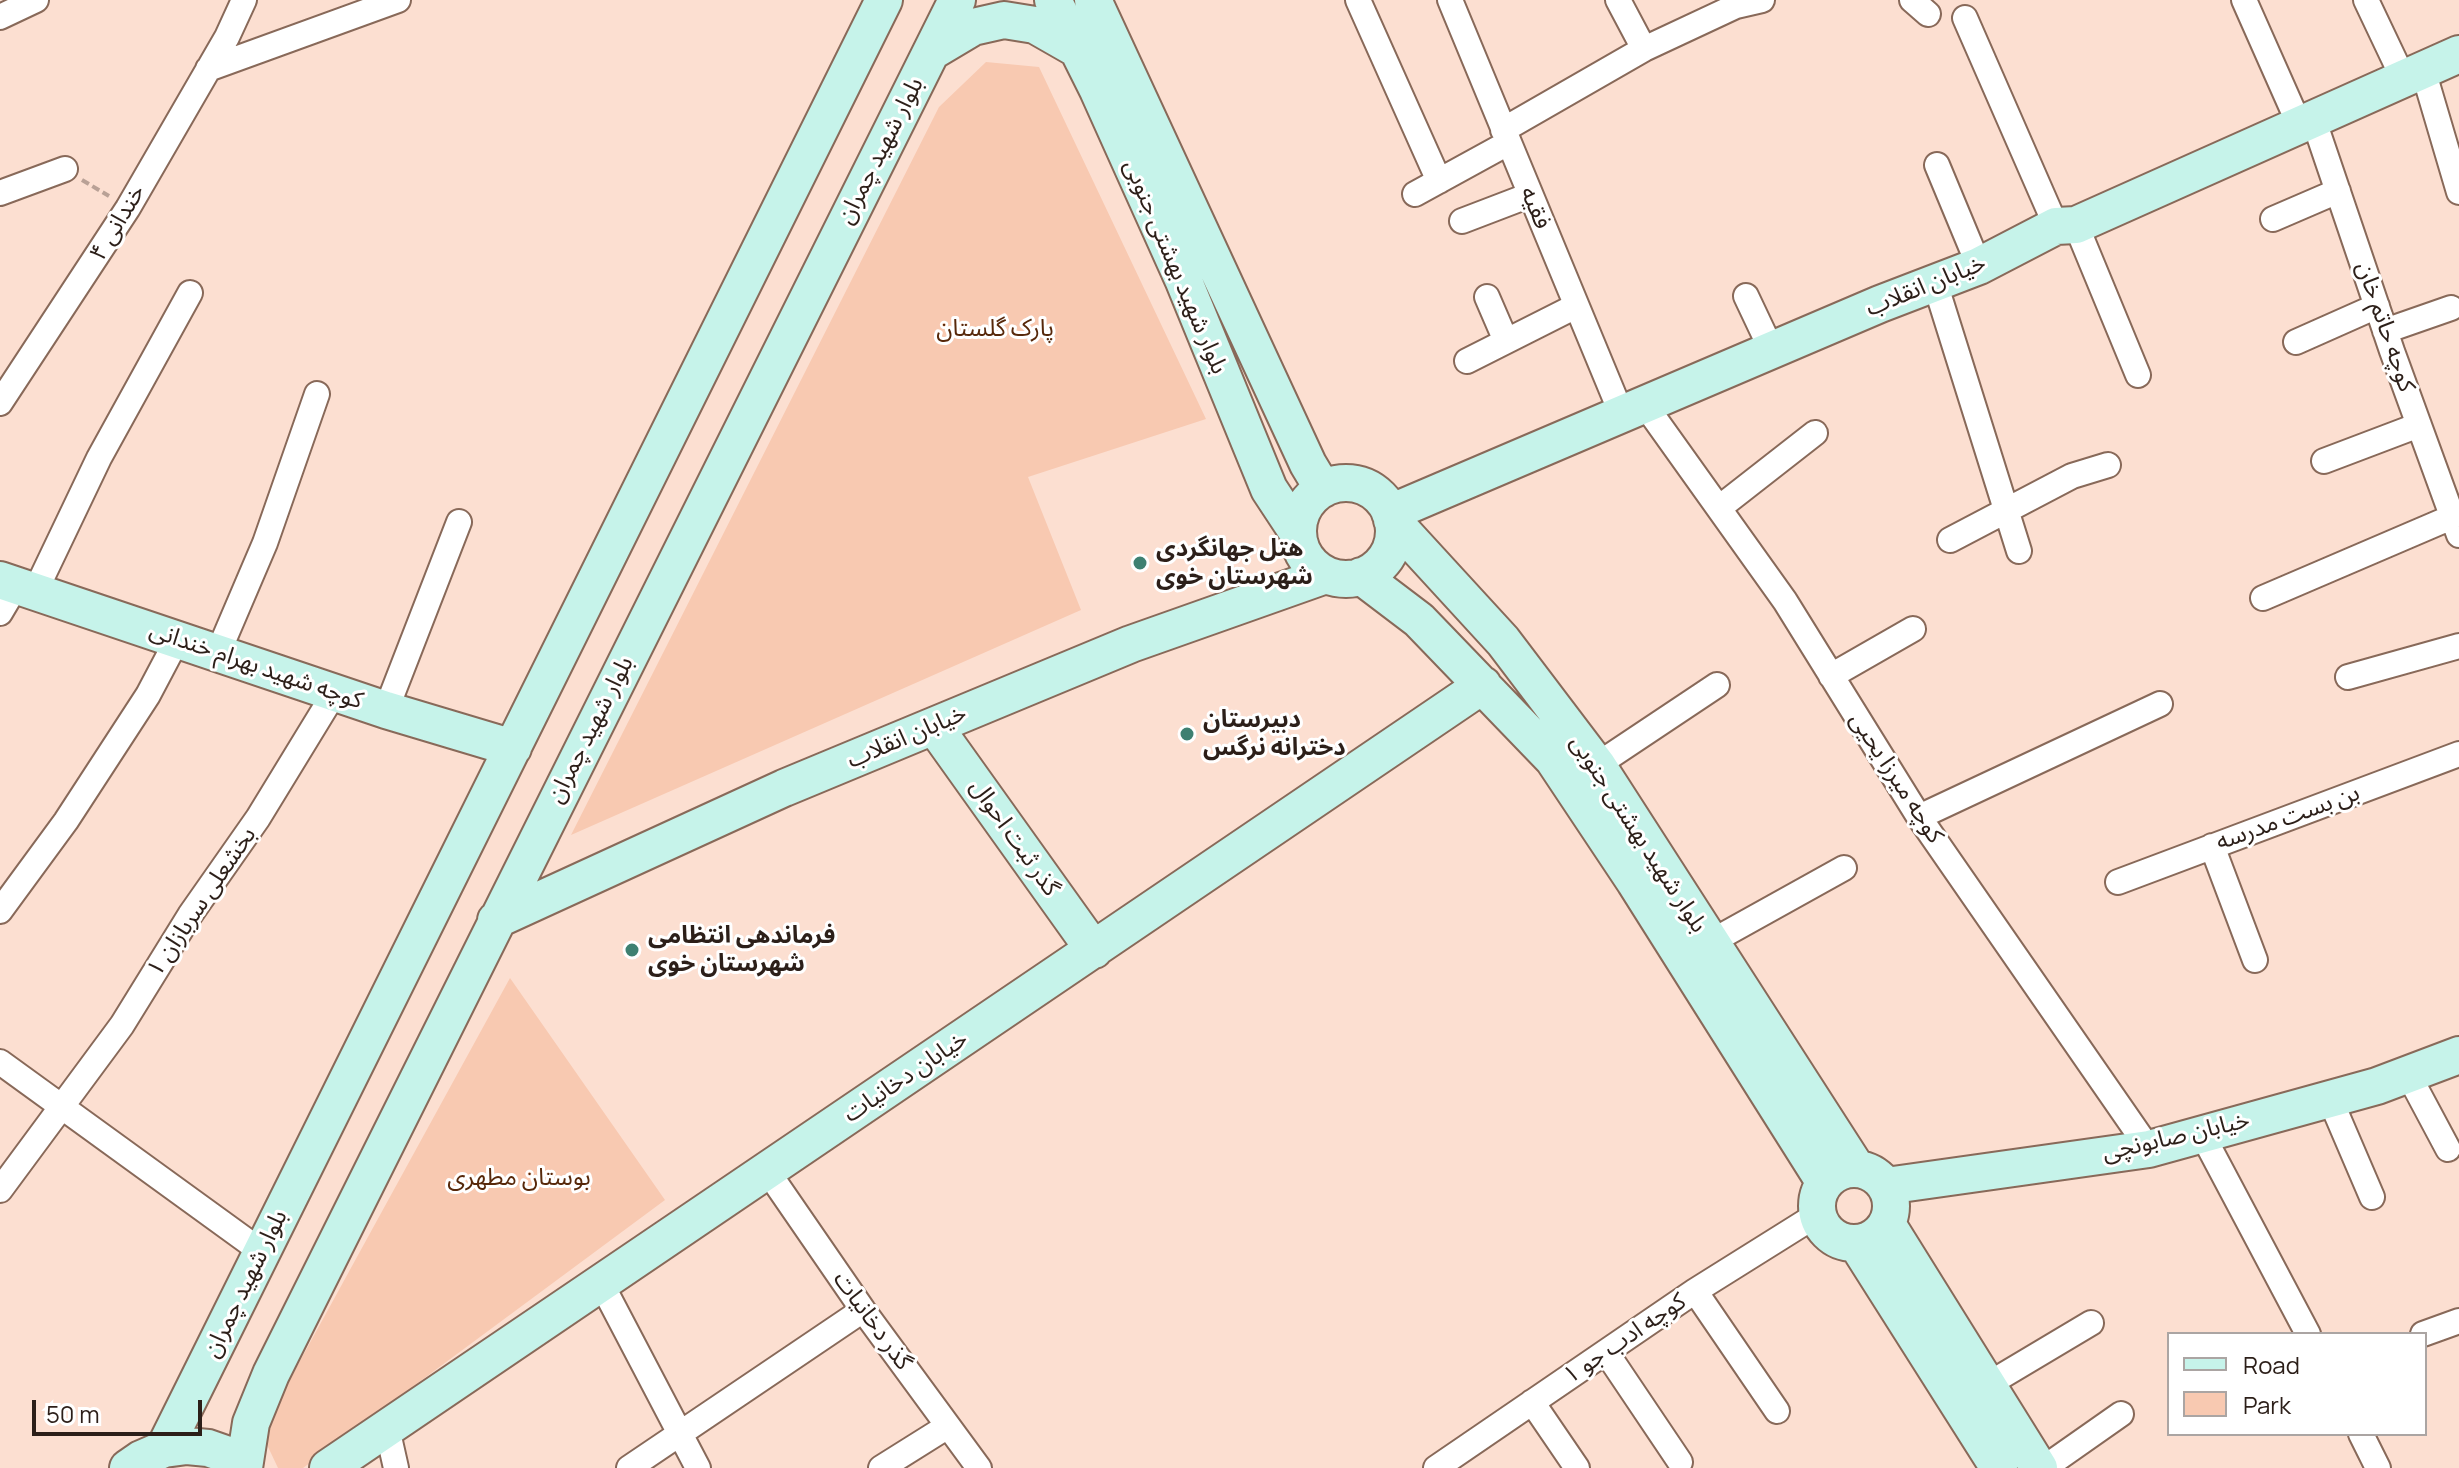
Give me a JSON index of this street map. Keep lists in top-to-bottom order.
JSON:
{
  "streets": {
    "main road": [
      "بلوار شهید چمران",
      "بلوار شهید بهشتی جنوبی",
      "خیابان انقلاب",
      "کوچه شهید بهرام خندانی",
      "گذر ثبت احوال",
      "خیابان دخانیات",
      "خیابان صابونچی"
    ],
    "street": [
      "فقیه",
      "خندانی ۴",
      "کوچه حاتم خان",
      "کوچه میرزا یحیی",
      "بن بست مدرسه",
      "بخشعلی سربازان ۱",
      "گذر دخانیات",
      "کوچه ادب جو ۱"
    ]
  },
  "crossings": [
    ["بلوار شهید چمران", "خیابان انقلاب"],
    ["بلوار شهید چمران", "کوچه شهید بهرام خندانی"],
    ["فقیه", "خیابان انقلاب"],
    ["فقیه", "کوچه میرزا یحیی"],
    ["بلوار شهید بهشتی جنوبی", "خیابان انقلاب"],
    ["بلوار شهید بهشتی جنوبی", "خیابان دخانیات"],
    ["بلوار شهید بهشتی جنوبی", "خیابان صابونچی"],
    ["بلوار شهید بهشتی جنوبی", "کوچه ادب جو ۱"],
    ["خیابان انقلاب", "کوچه حاتم خان"],
    ["خیابان انقلاب", "کوچه میرزا یحیی"],
    ["خیابان انقلاب", "گذر ثبت احوال"],
    ["کوچه شهید بهرام خندانی", "بخشعلی سربازان ۱"],
    ["کوچه میرزا یحیی", "خیابان صابونچی"],
    ["گذر ثبت احوال", "خیابان دخانیات"],
    ["خیابان دخانیات", "گذر دخانیات"],
    ["خیابان صابونچی", "کوچه ادب جو ۱"]
  ],
  "parks": ["پارک گلستان", "بوستان مطهری"],
  "places": ["هتل جهانگردی شهرستان خوی", "دبیرستان دخترانه نرگس", "فرماندهی انتظامی شهرستان خوی"],
  "legend": ["Road", "Park"],
  "scale_bar": "50 m"
}
